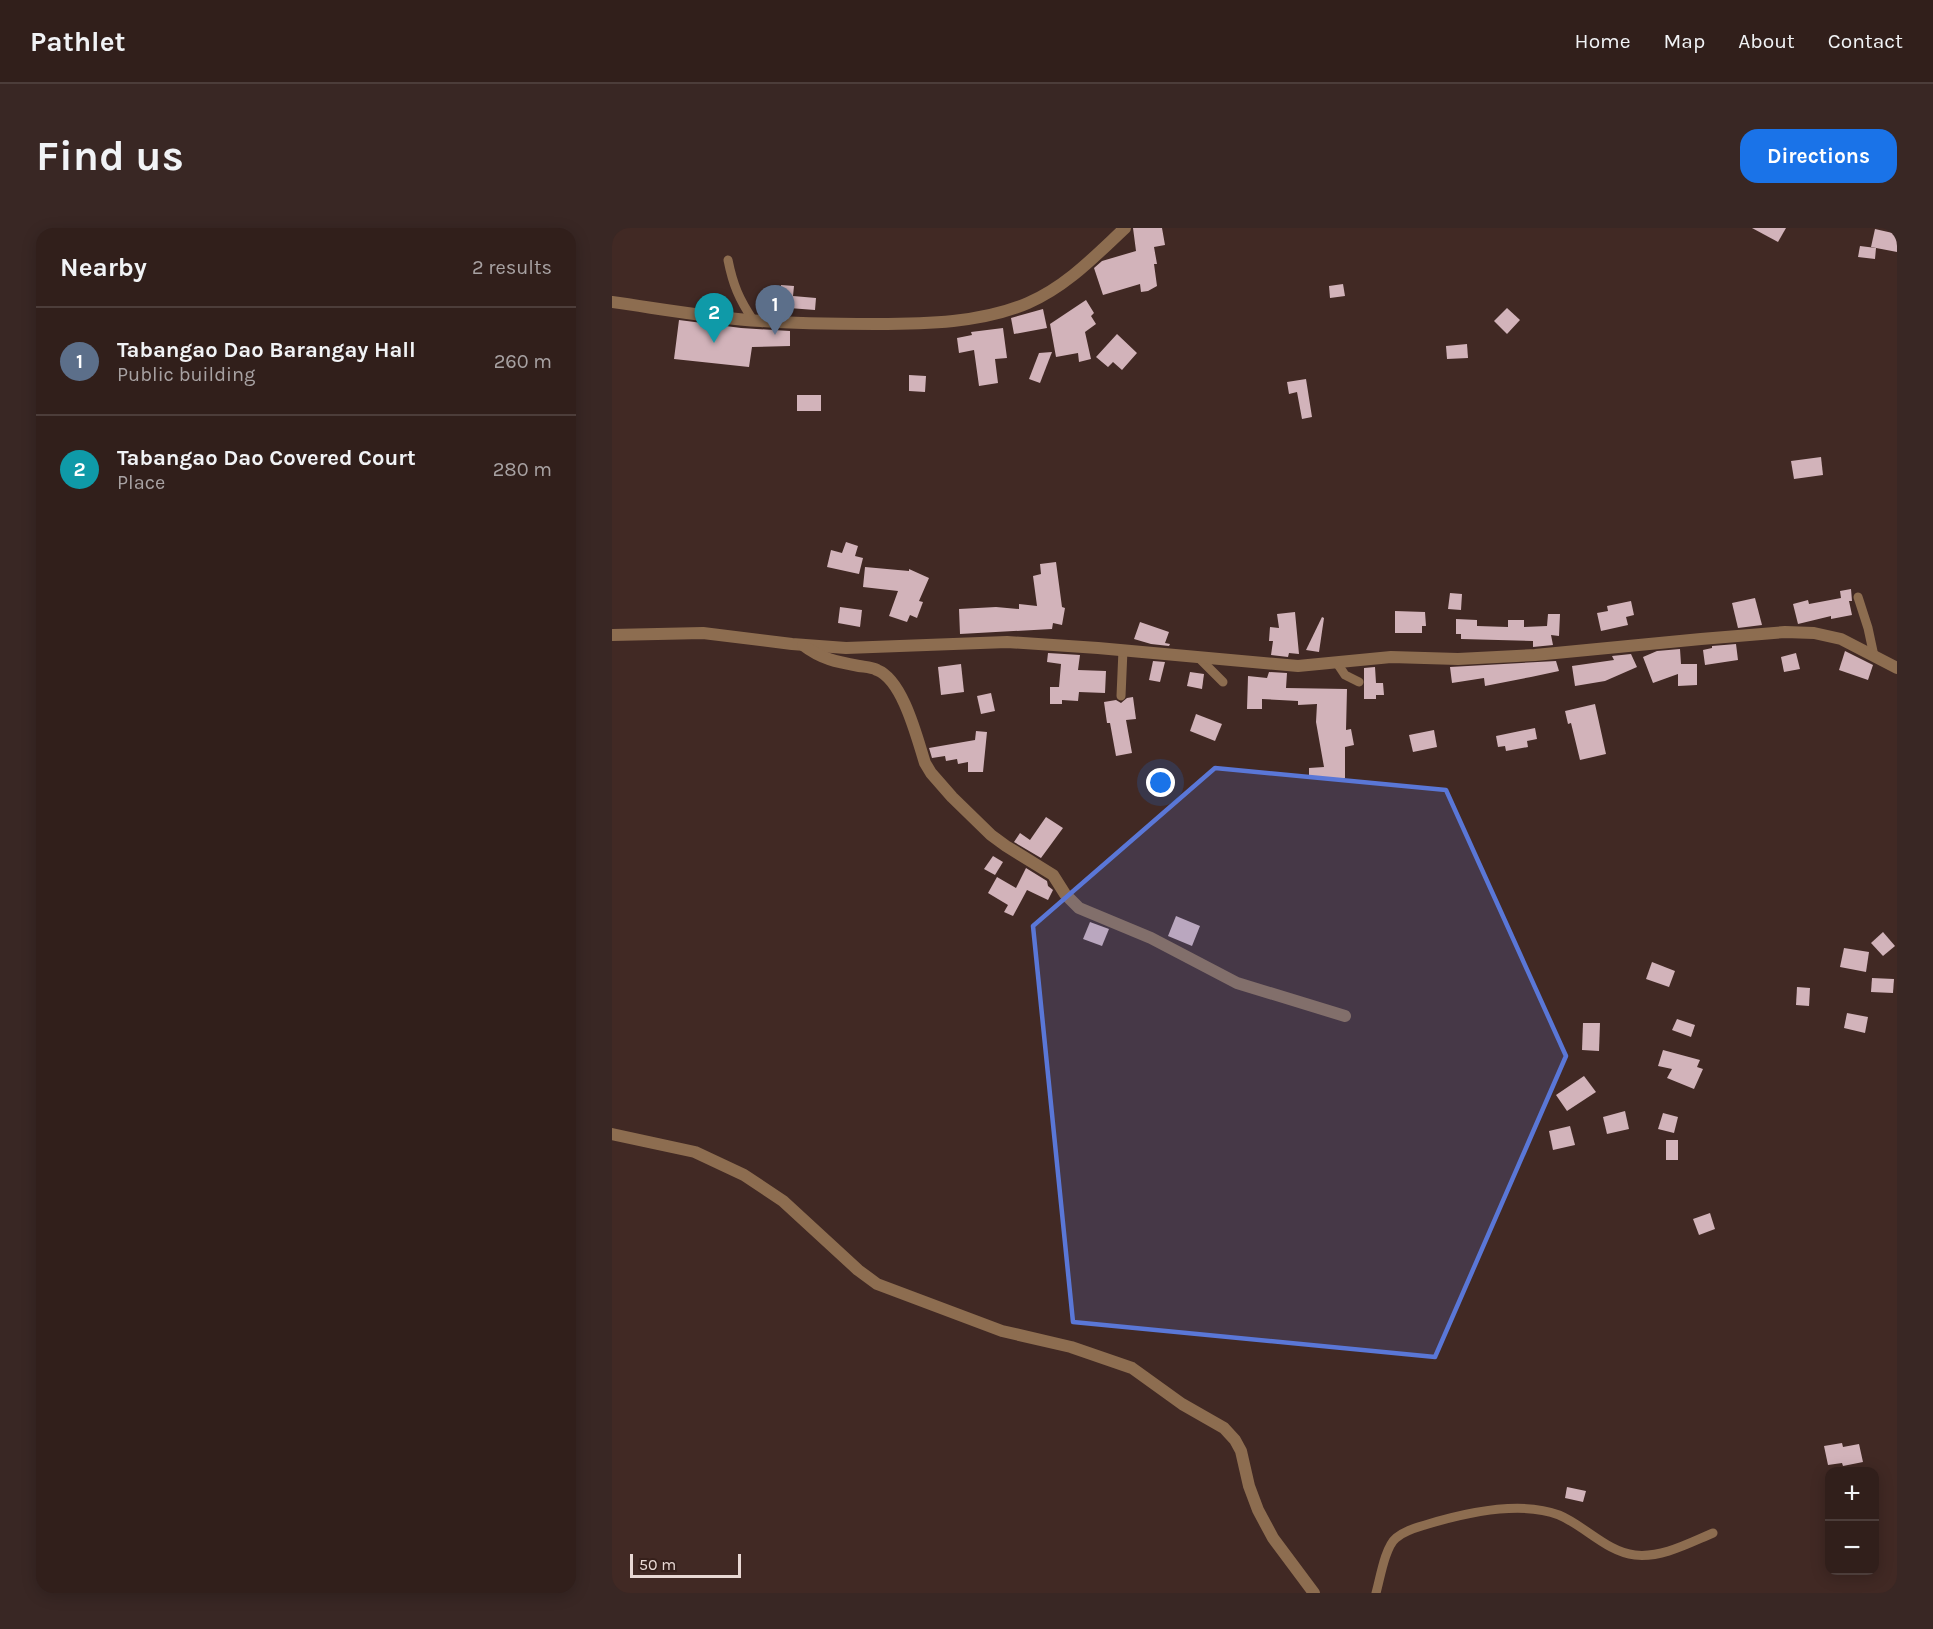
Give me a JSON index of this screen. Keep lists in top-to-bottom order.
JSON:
{
  "scale_bar": "50 m",
  "page": {
    "header": "Pathlet",
    "nav": [
      "Home",
      "Map",
      "About",
      "Contact"
    ],
    "buttons": "Directions",
    "title": "Find us",
    "heading": ["Nearby", "2 results"],
    "pins": ["1", "2"],
    "list": [
      {
        "mark": "1",
        "name": "Tabangao Dao Barangay Hall",
        "note": "Public building",
        "value": "260 m"
      },
      {
        "mark": "2",
        "name": "Tabangao Dao Covered Court",
        "note": "Place",
        "value": "280 m"
      }
    ],
    "map_buttons": ["+", "−"],
    "scale": "50 m"
  }
}
